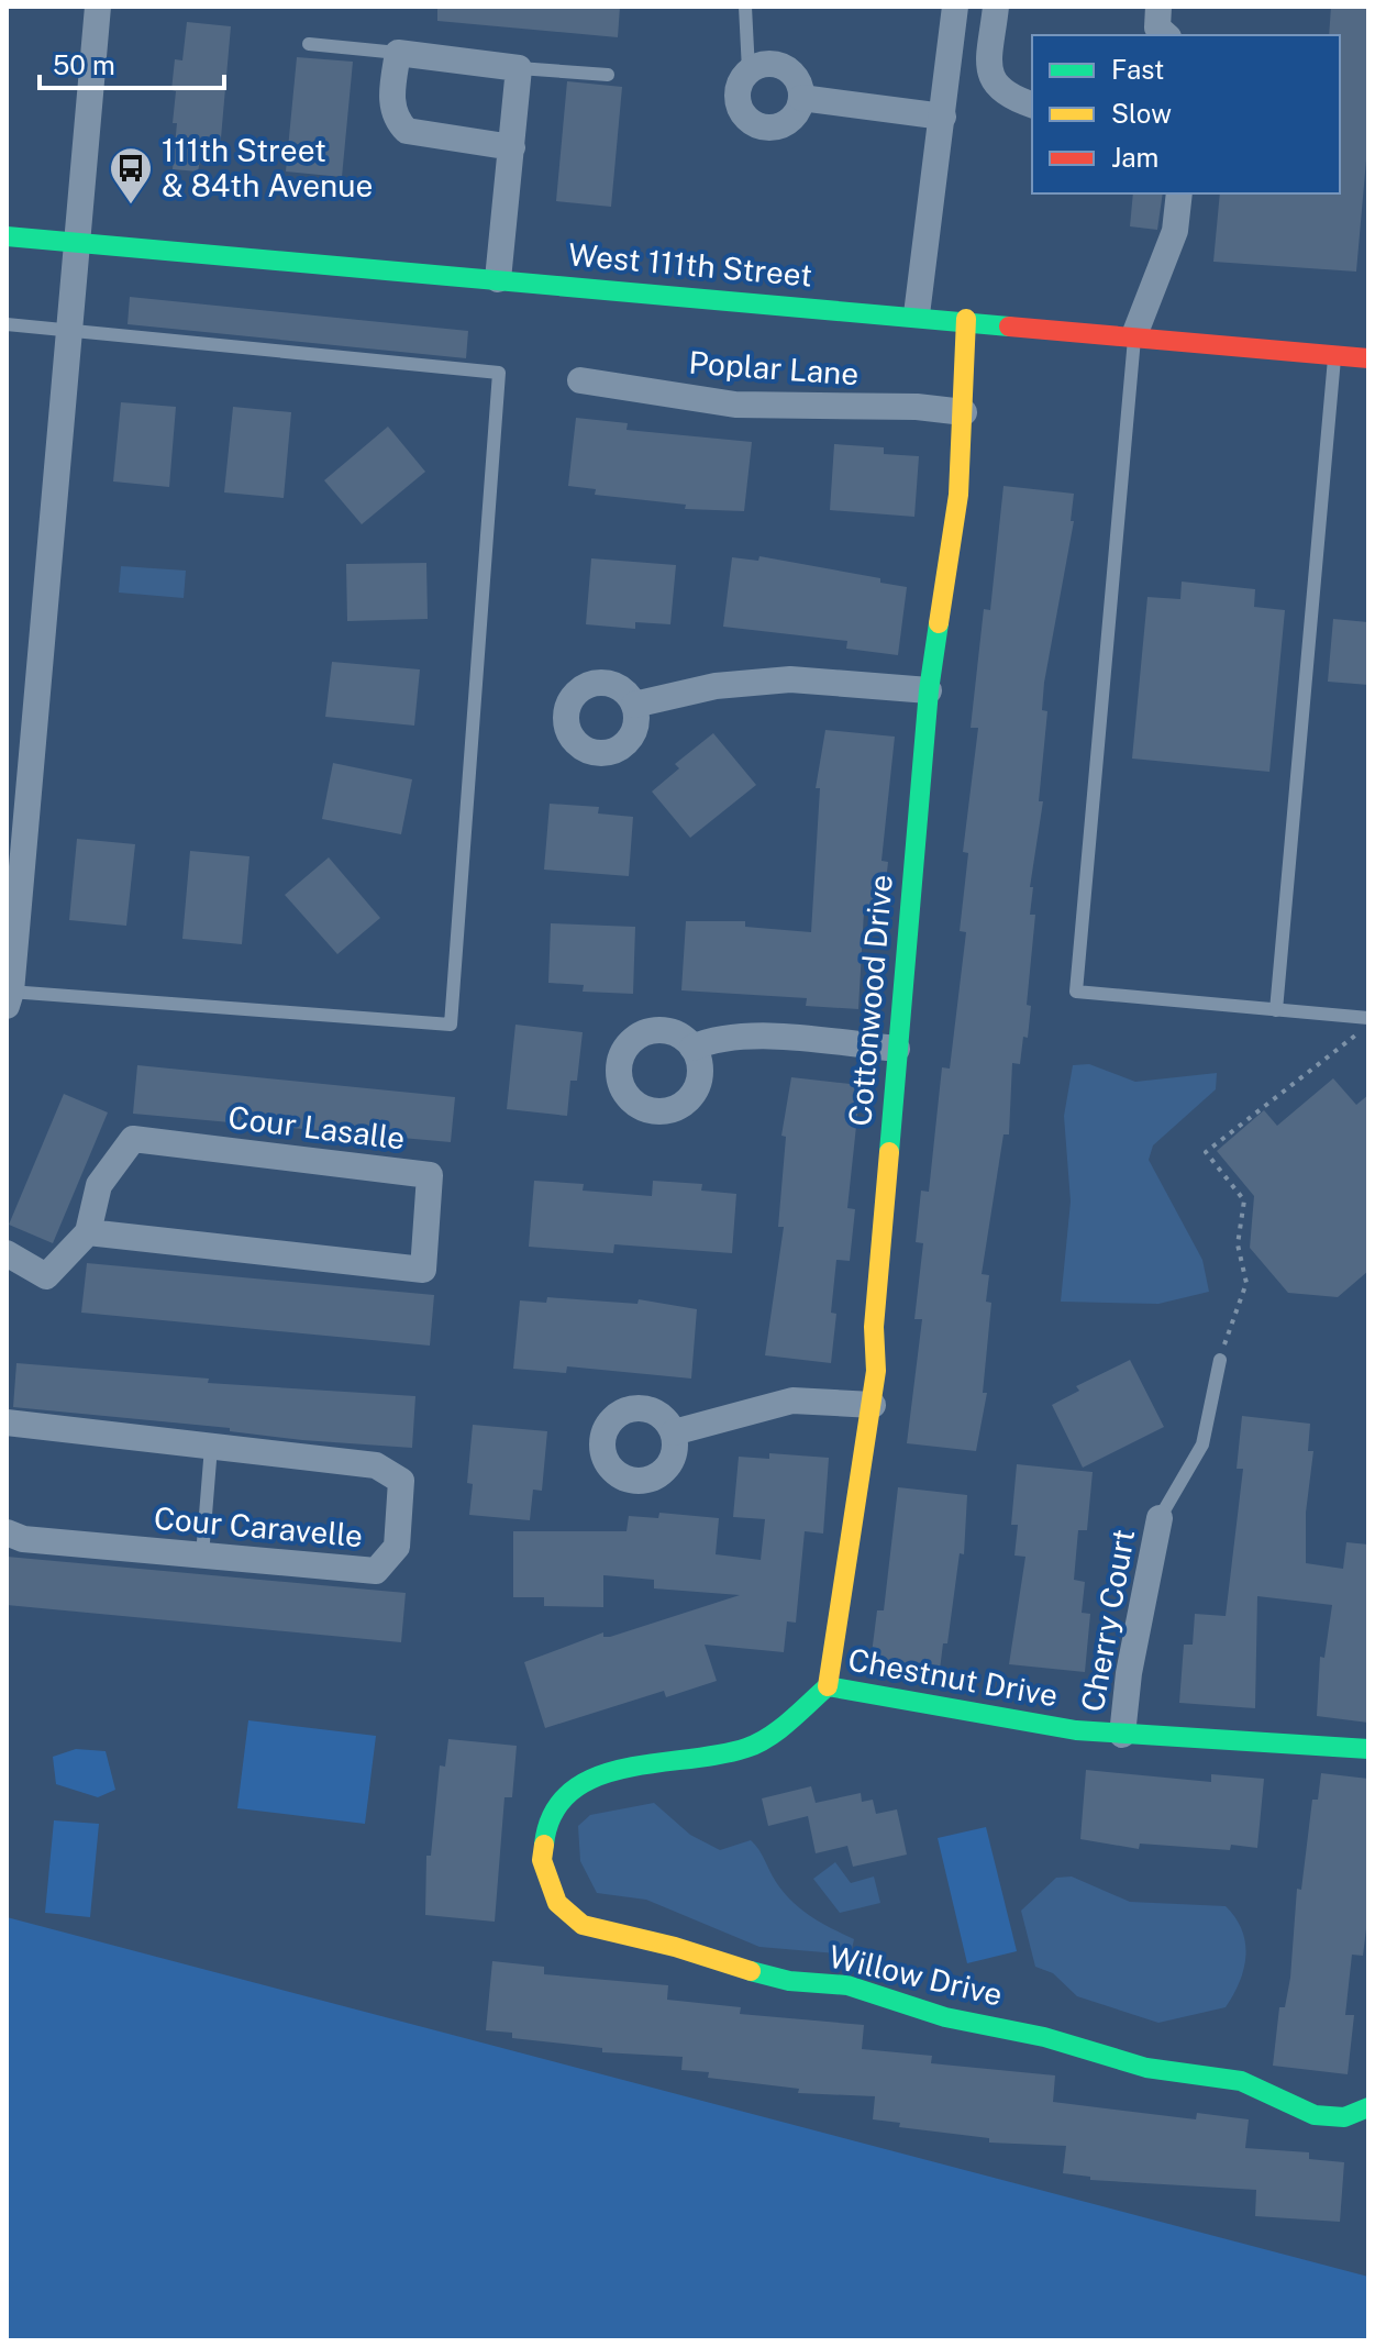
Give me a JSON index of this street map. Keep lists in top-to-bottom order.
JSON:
{
  "streets": {
    "street": [
      "West 111th Street",
      "Poplar Lane",
      "Cottonwood Drive",
      "Cour Lasalle",
      "Cour Caravelle",
      "Cherry Court",
      "Chestnut Drive",
      "Willow Drive"
    ]
  },
  "crossings": [
    ["West 111th Street", "Cottonwood Drive"],
    ["Poplar Lane", "Cottonwood Drive"],
    ["Cottonwood Drive", "Chestnut Drive"],
    ["Cherry Court", "Chestnut Drive"],
    ["Chestnut Drive", "Willow Drive"]
  ],
  "places": {
    "bus stop": ["111th Street & 84th Avenue"]
  },
  "legend": ["Fast", "Slow", "Jam"],
  "scale_bar": "50 m"
}
